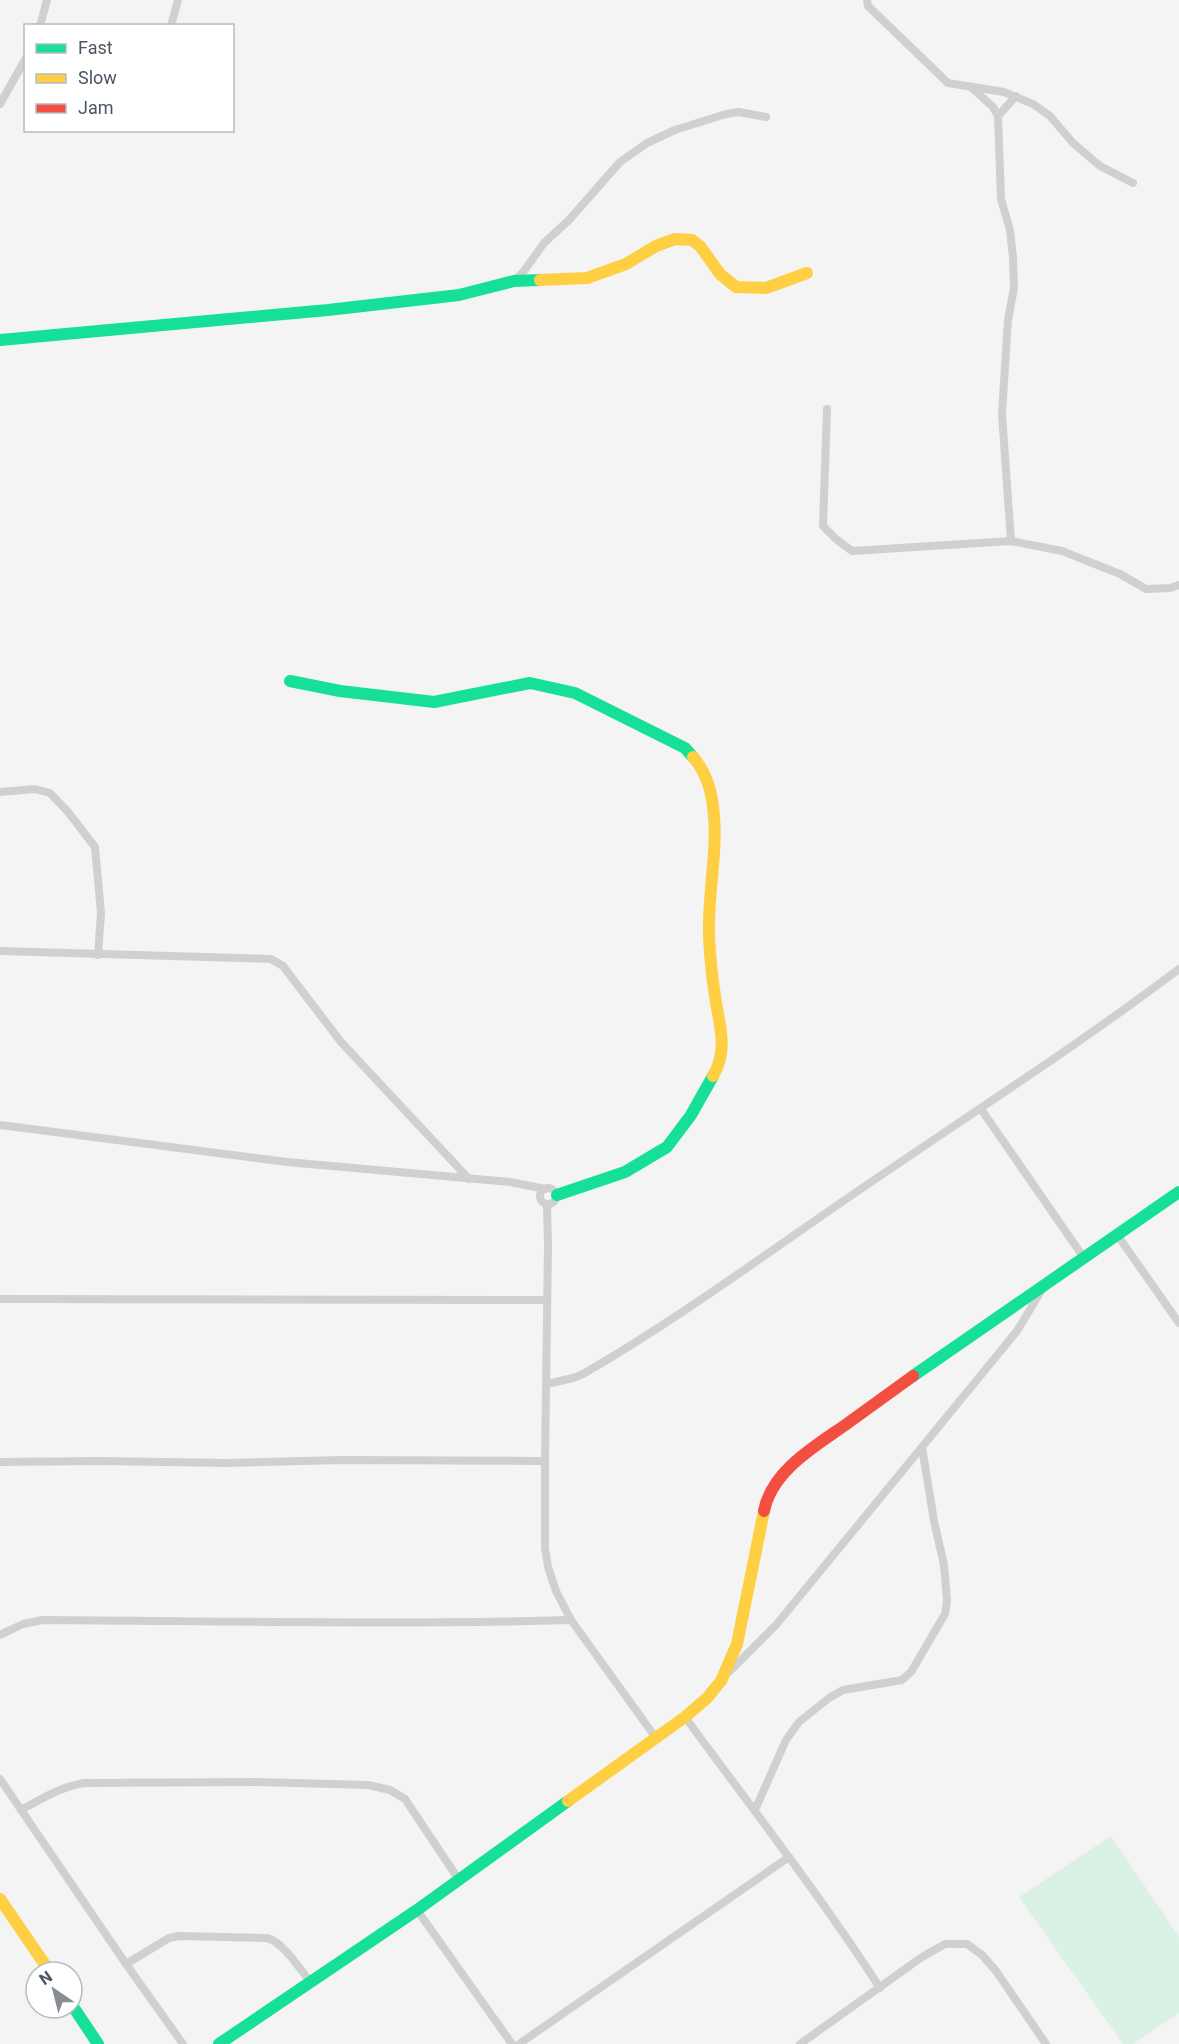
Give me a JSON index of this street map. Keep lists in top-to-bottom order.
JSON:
{
  "legend": ["Fast", "Slow", "Jam"],
  "north": "top left"
}
